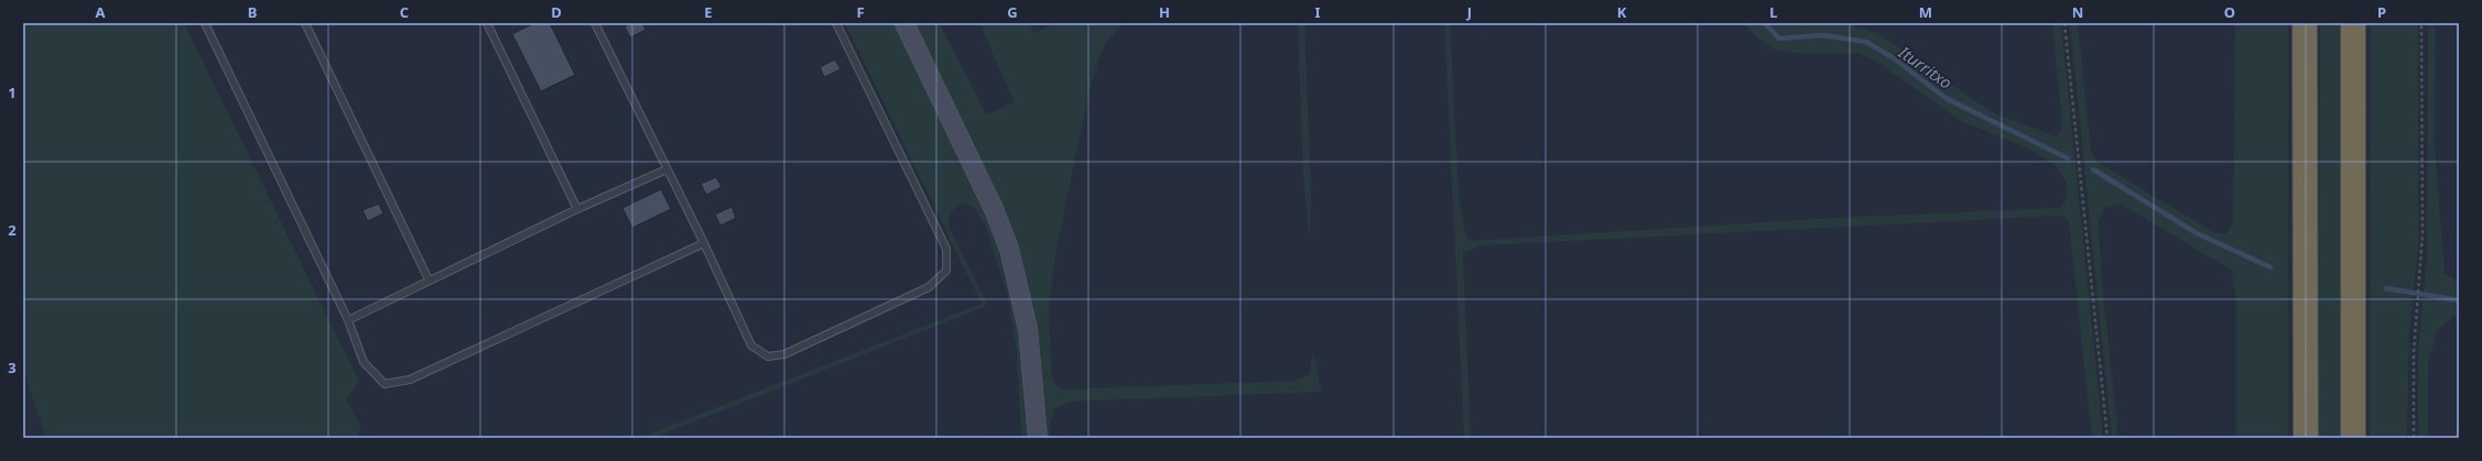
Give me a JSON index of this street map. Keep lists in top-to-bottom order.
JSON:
{
  "water": ["Iturritxo"],
  "grid": {
    "columns": [
      "A",
      "B",
      "C",
      "D",
      "E",
      "F",
      "G",
      "H",
      "I",
      "J",
      "K",
      "L",
      "M",
      "N",
      "O",
      "P"
    ],
    "rows": ["1", "2", "3"]
  }
}
